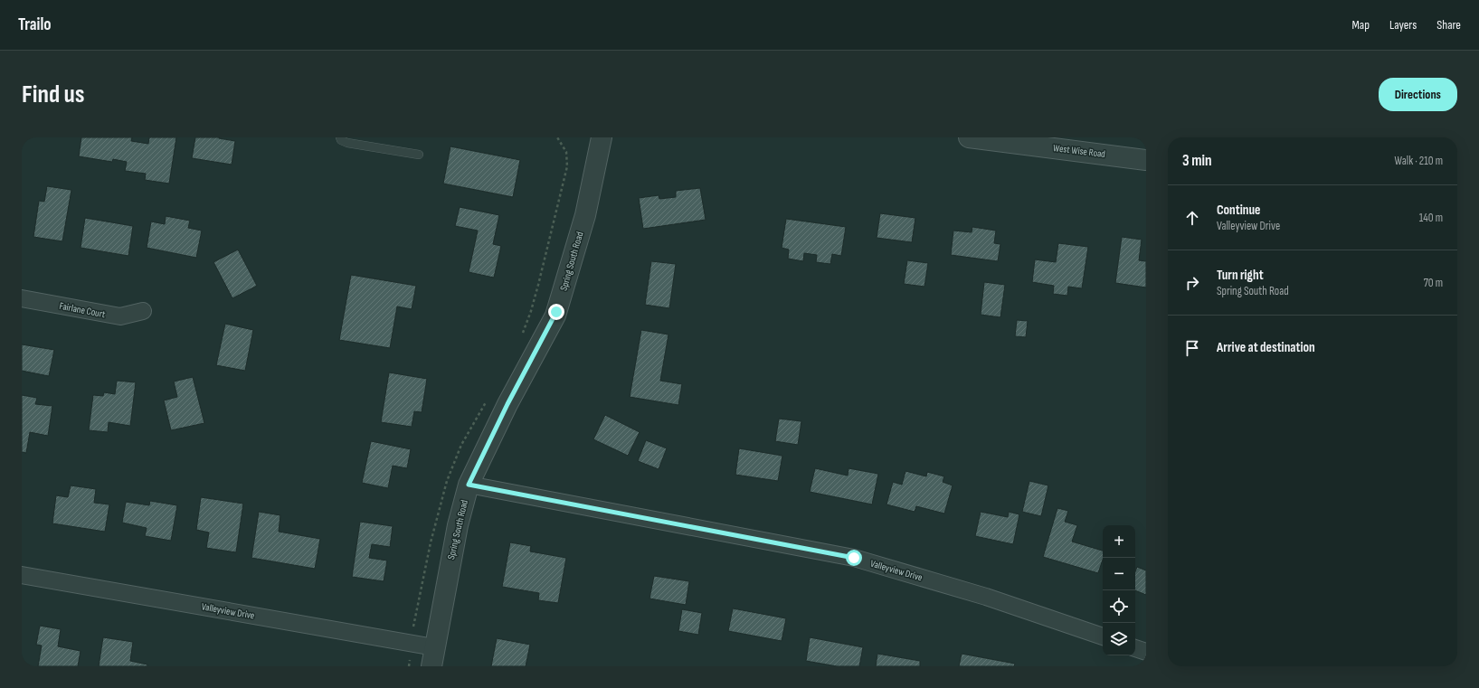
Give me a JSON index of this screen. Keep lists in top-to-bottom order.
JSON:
{
  "streets": {
    "street": [
      "West Wise Road",
      "Spring South Road",
      "Fairlane Court",
      "Valleyview Drive"
    ]
  },
  "crossings": [
    ["Spring South Road", "Valleyview Drive"]
  ],
  "page": {
    "header": "Trailo",
    "nav": ["Map", "Layers", "Share"],
    "buttons": "Directions",
    "title": "Find us",
    "heading": ["3 min", "Walk · 210 m"],
    "list": [
      ["Continue", "Valleyview Drive", "140 m"],
      ["Turn right", "Spring South Road", "70 m"],
      "Arrive at destination"
    ],
    "map_buttons": ["+", "−"]
  }
}
